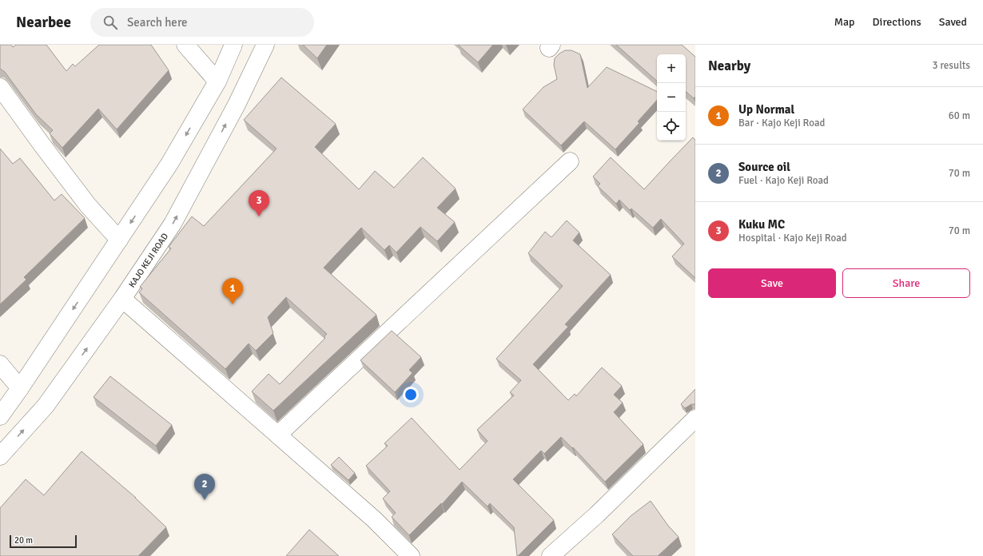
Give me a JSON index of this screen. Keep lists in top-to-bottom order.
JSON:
{
  "streets": {
    "street": ["KAJO KEJI ROAD"]
  },
  "scale_bar": "20 m",
  "page": {
    "header": "Nearbee",
    "search": "Search here",
    "nav": ["Map", "Directions", "Saved"],
    "heading": ["Nearby", "3 results"],
    "map_buttons": ["+", "−"],
    "list": [
      {
        "mark": "1",
        "name": "Up Normal",
        "note": "Bar · Kajo Keji Road",
        "value": "60 m"
      },
      {
        "mark": "2",
        "name": "Source oil",
        "note": "Fuel · Kajo Keji Road",
        "value": "70 m"
      },
      {
        "mark": "3",
        "name": "Kuku MC",
        "note": "Hospital · Kajo Keji Road",
        "value": "70 m"
      }
    ],
    "pins": ["3", "1", "2"],
    "buttons": ["Save", "Share"],
    "scale": "20 m"
  }
}
